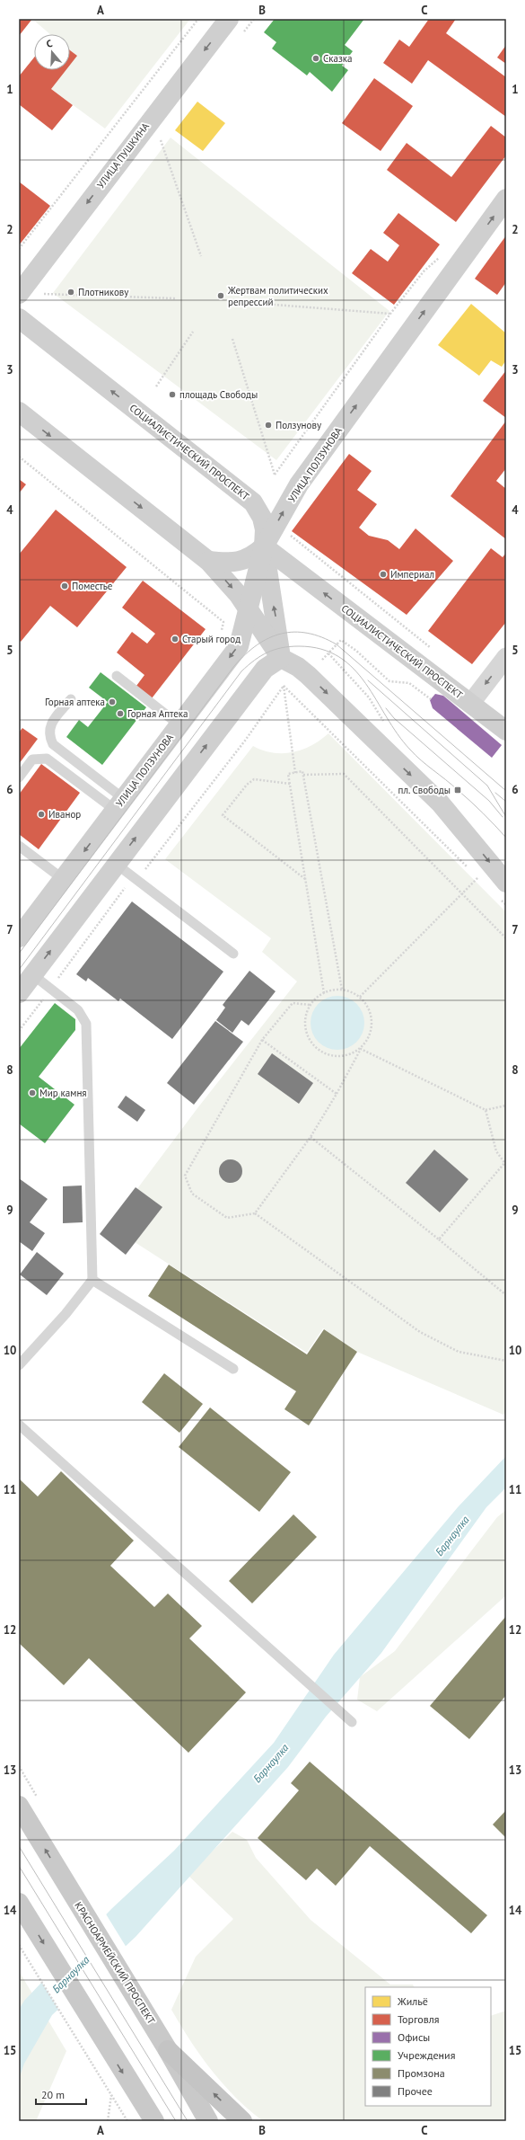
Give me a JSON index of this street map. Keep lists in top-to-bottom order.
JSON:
{
  "streets": {
    "main road": ["КРАСНОАРМЕЙСКИЙ ПРОСПЕКТ"],
    "street": ["УЛИЦА ПУШКИНА", "СОЦИАЛИСТИЧЕСКИЙ ПРОСПЕКТ", "УЛИЦА ПОЛЗУНОВА"]
  },
  "crossings": [
    ["СОЦИАЛИСТИЧЕСКИЙ ПРОСПЕКТ", "УЛИЦА ПОЛЗУНОВА"]
  ],
  "one_way": ["УЛИЦА ПУШКИНА"],
  "water": ["Барнаулка"],
  "places": {
    "other": [
      "Сказка",
      "Плотникову",
      "Жертвам политических репрессий",
      "площадь Свободы",
      "Ползунову",
      "Империал",
      "Поместье",
      "Старый город",
      "Горная аптека",
      "Горная Аптека",
      "Иванор",
      "Мир камня"
    ],
    "transit": ["пл. Свободы"]
  },
  "legend": [
    "Жильё",
    "Торговля",
    "Офисы",
    "Учреждения",
    "Промзона",
    "Прочее"
  ],
  "scale_bar": "20 m",
  "north": "top",
  "grid": {
    "columns": ["A", "B", "C"],
    "rows": [
      "1",
      "2",
      "3",
      "4",
      "5",
      "6",
      "7",
      "8",
      "9",
      "10",
      "11",
      "12",
      "13",
      "14",
      "15"
    ]
  }
}
